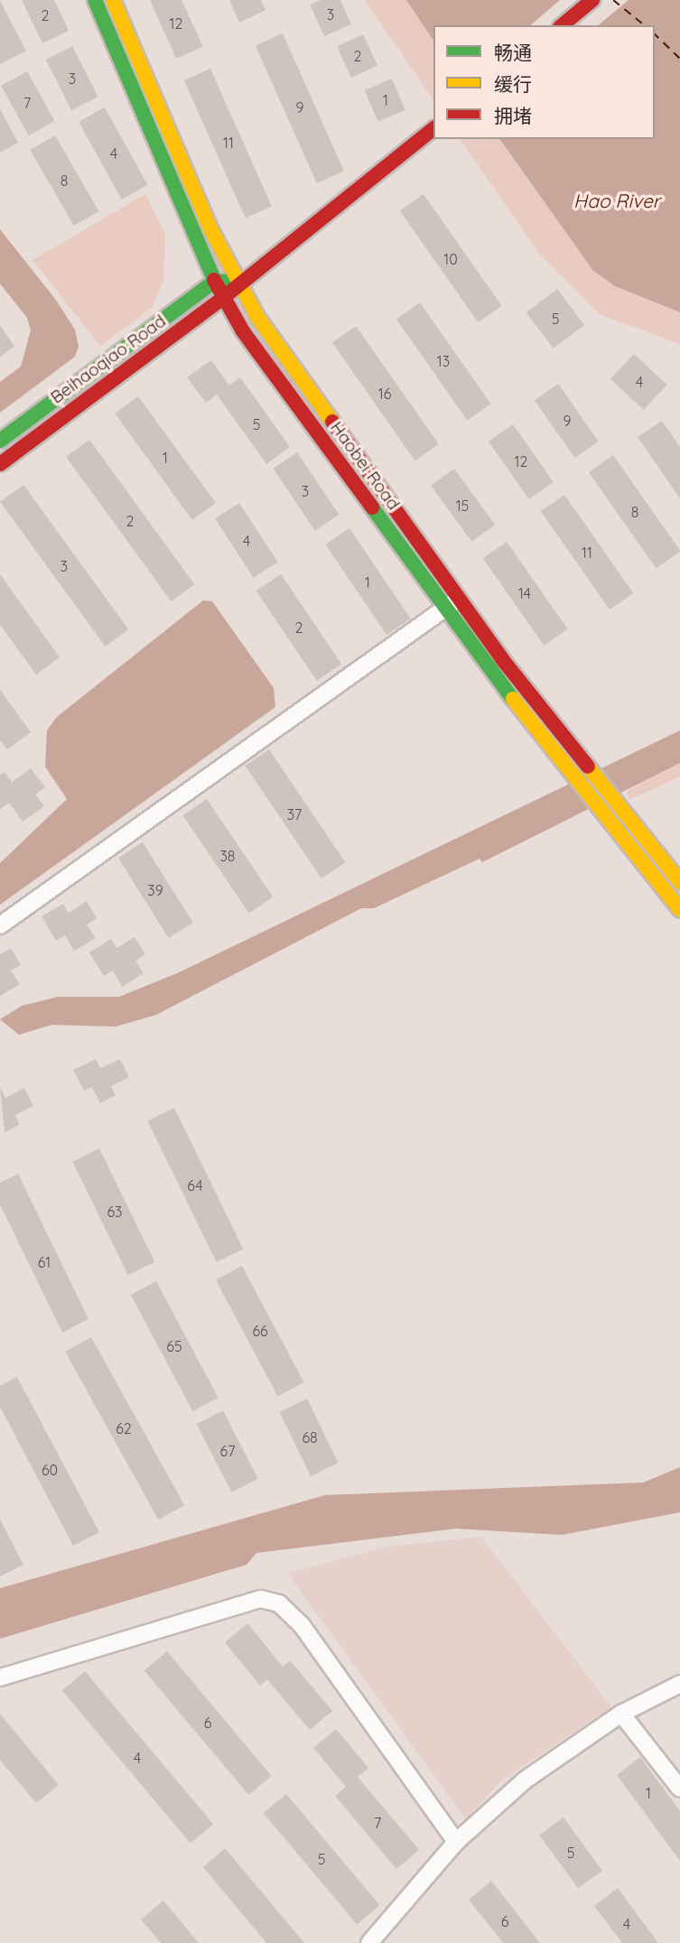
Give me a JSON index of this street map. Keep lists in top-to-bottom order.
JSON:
{
  "streets": {
    "street": ["Beihaoqiao Road", "Haobei Road"]
  },
  "crossings": [
    ["Beihaoqiao Road", "Haobei Road"]
  ],
  "water": ["Hao River"],
  "house_numbers": [
    "3",
    "2",
    "12",
    "2",
    "3",
    "1",
    "7",
    "9",
    "11",
    "4",
    "8",
    "10",
    "5",
    "13",
    "4",
    "16",
    "9",
    "5",
    "1",
    "12",
    "3",
    "15",
    "8",
    "2",
    "4",
    "11",
    "3",
    "1",
    "14",
    "2",
    "37",
    "38",
    "39",
    "64",
    "63",
    "61",
    "66",
    "65",
    "62",
    "68",
    "67",
    "60",
    "6",
    "4",
    "1",
    "7",
    "5",
    "5",
    "6",
    "4"
  ],
  "legend": ["畅通", "缓行", "拥堵"]
}
